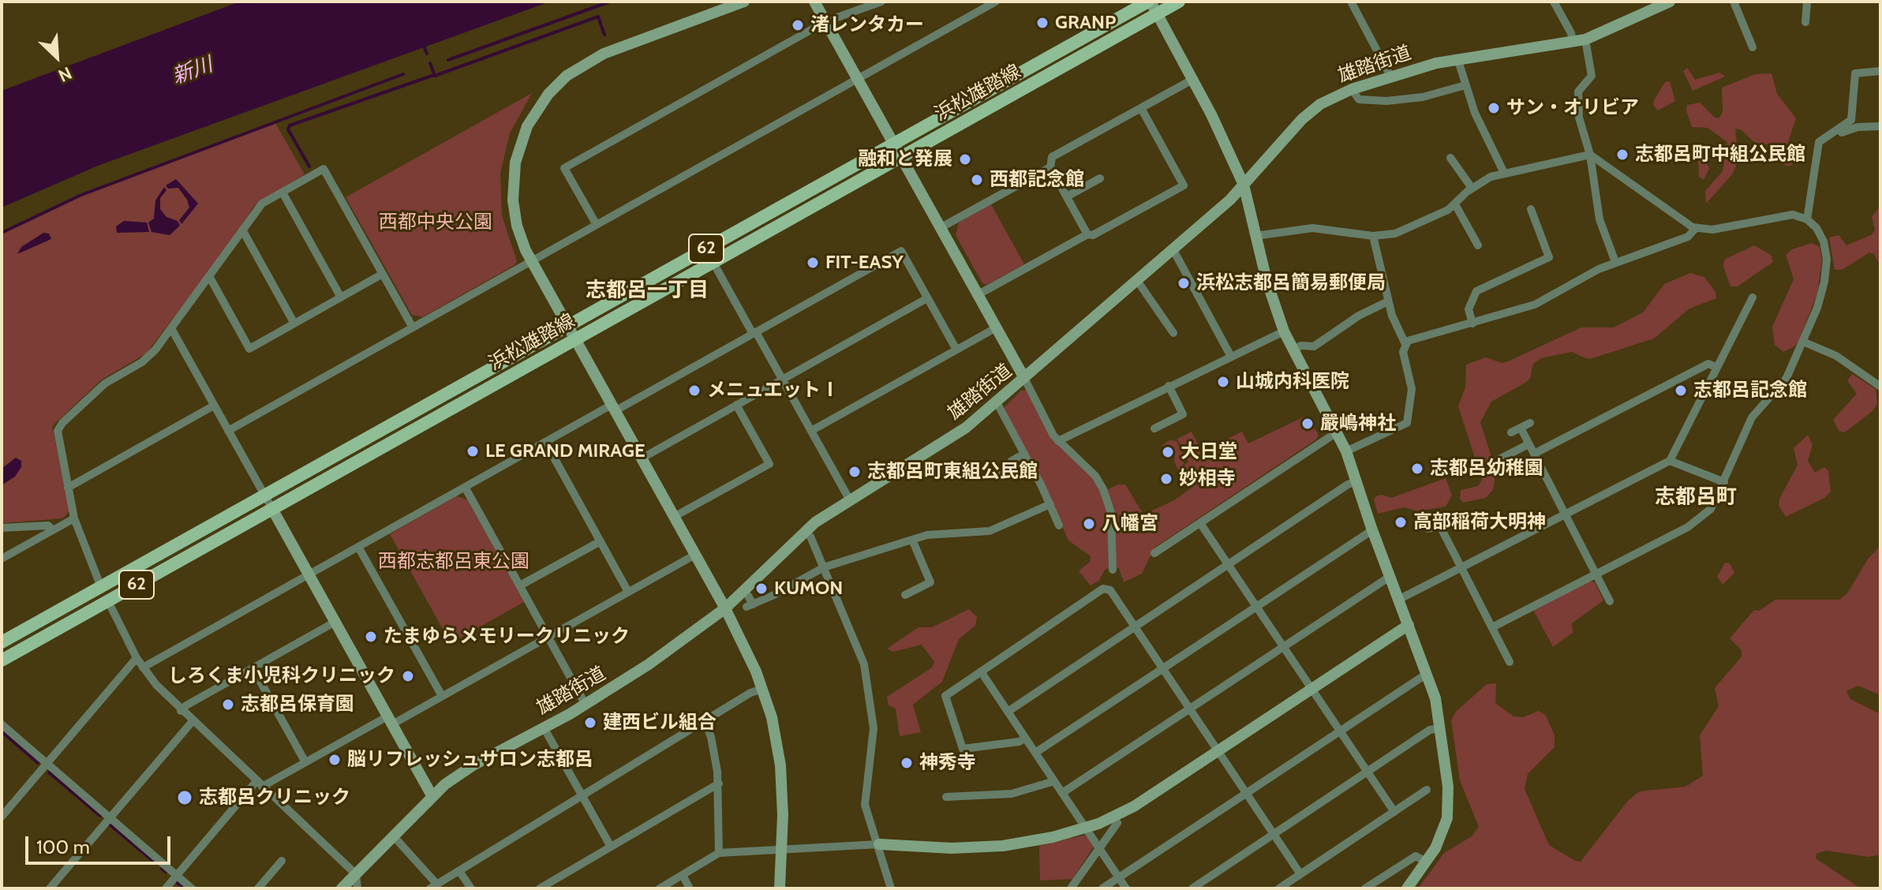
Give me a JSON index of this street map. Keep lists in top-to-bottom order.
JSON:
{
  "streets": {
    "main road": ["浜松雄踏線", "62"],
    "street": ["雄踏街道"]
  },
  "districts": ["志都呂一丁目", "志都呂町"],
  "water": ["新川"],
  "parks": ["西都中央公園", "西都志都呂東公園"],
  "places": [
    "GRANP",
    "渚レンタカー",
    "サン・オリビア",
    "志都呂町中組公民館",
    "融和と発展",
    "西都記念館",
    "FIT-EASY",
    "浜松志都呂簡易郵便局",
    "山城内科医院",
    "メニュエットⅠ",
    "志都呂記念館",
    "嚴嶋神社",
    "LE GRAND MIRAGE",
    "大日堂",
    "志都呂幼稚園",
    "志都呂町東組公民館",
    "妙相寺",
    "高部稲荷大明神",
    "八幡宮",
    "KUMON",
    "たまゆらメモリークリニック",
    "しろくま小児科クリニック",
    "志都呂保育園",
    "建西ビル組合",
    "脳リフレッシュサロン志都呂",
    "神秀寺",
    "志都呂クリニック"
  ],
  "scale_bar": "100 m",
  "north": "bottom right"
}
